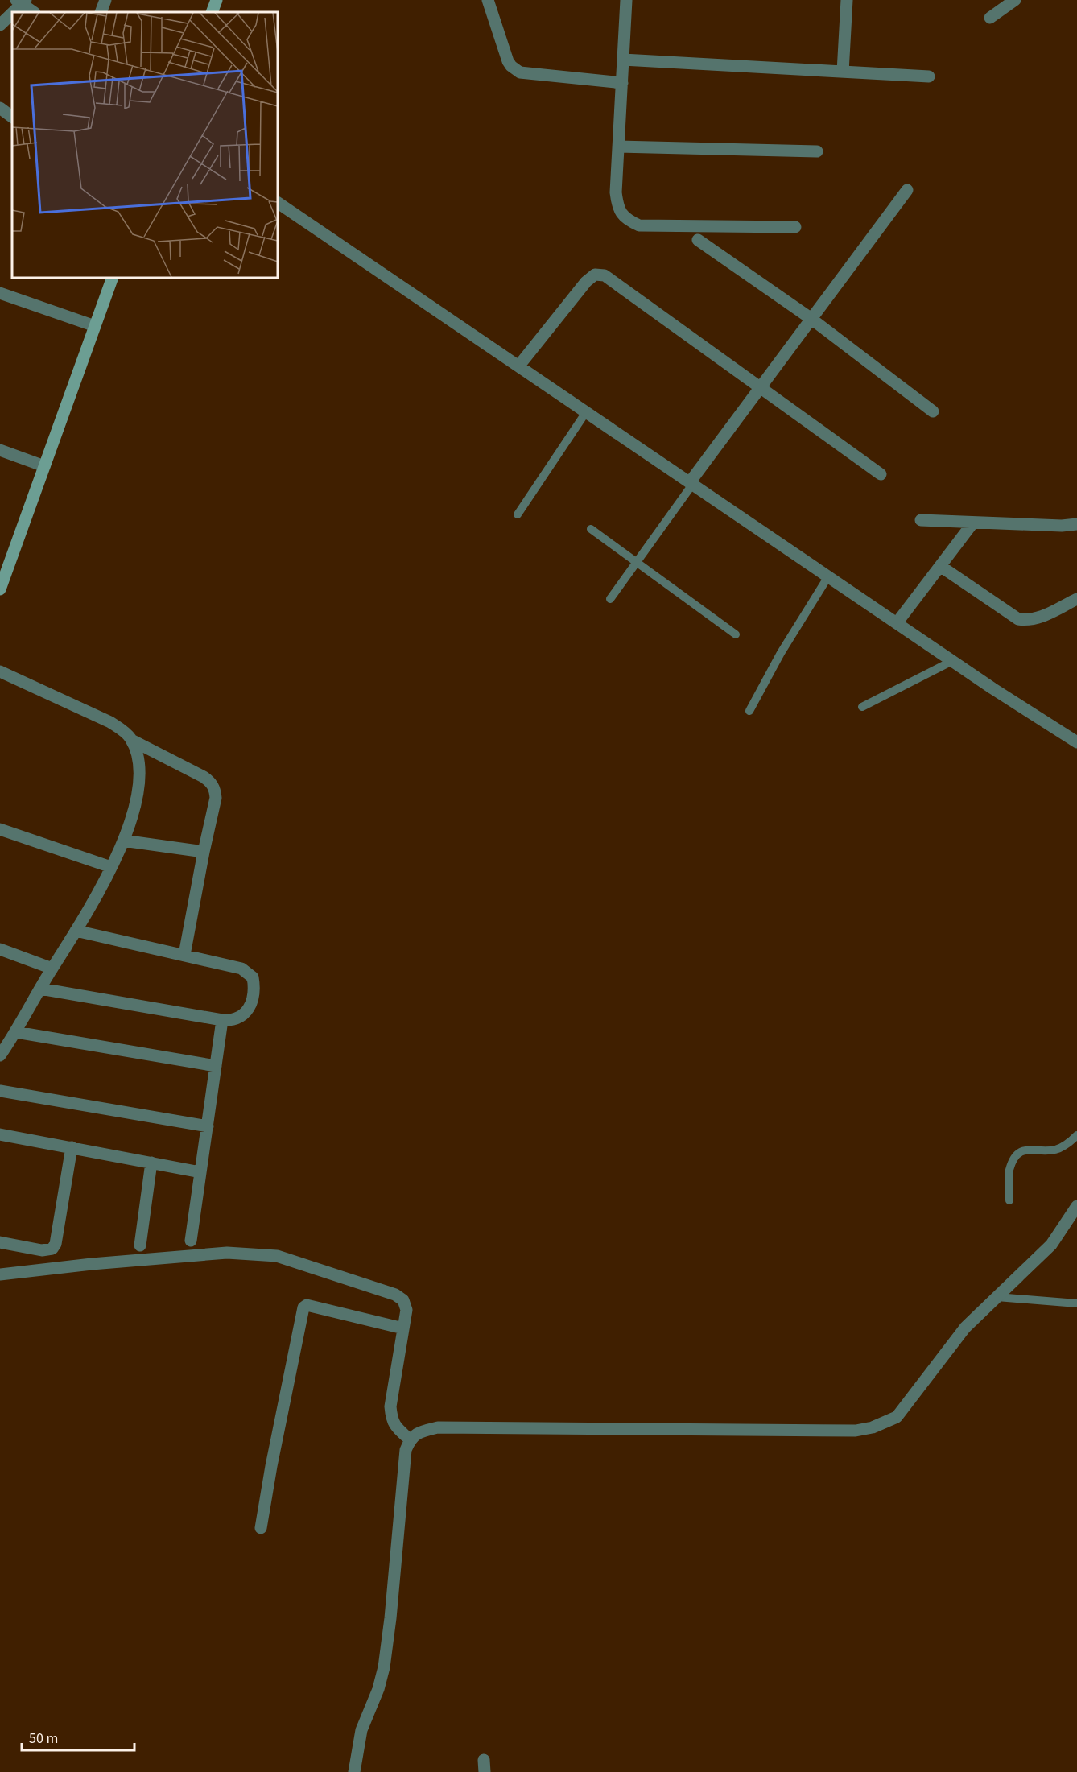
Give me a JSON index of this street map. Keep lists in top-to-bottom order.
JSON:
{
  "scale_bar": "50 m"
}
